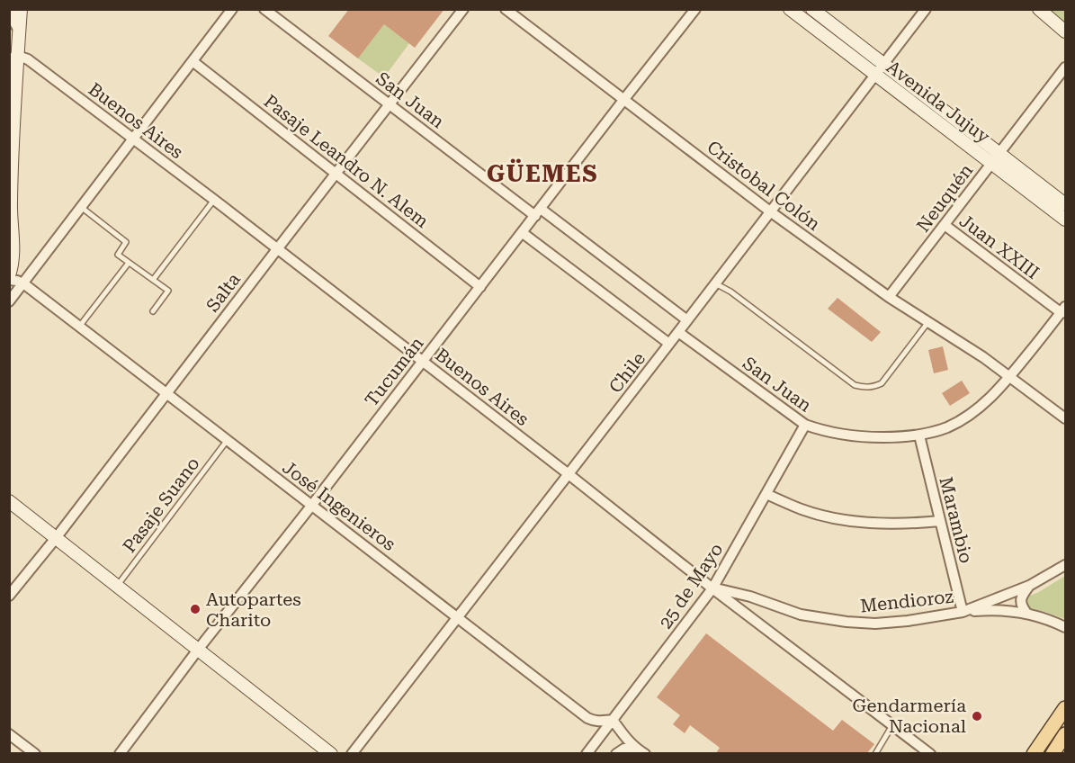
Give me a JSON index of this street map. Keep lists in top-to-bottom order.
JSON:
{
  "streets": {
    "street": [
      "San Juan",
      "Avenida Jujuy",
      "Buenos Aires",
      "Pasaje Leandro N. Alem",
      "Cristobal Colón",
      "Neuquén",
      "Juan XXIII",
      "Salta",
      "Tucumán",
      "Chile",
      "José Ingenieros",
      "Marambio",
      "25 de Mayo",
      "Mendioroz"
    ],
    "lane": ["Pasaje Suano"]
  },
  "crossings": [
    ["San Juan", "Cristobal Colón"],
    ["San Juan", "Juan XXIII"],
    ["San Juan", "Salta"],
    ["San Juan", "Tucumán"],
    ["San Juan", "Chile"],
    ["San Juan", "Marambio"],
    ["San Juan", "25 de Mayo"],
    ["Avenida Jujuy", "Neuquén"],
    ["Avenida Jujuy", "Chile"],
    ["Buenos Aires", "Salta"],
    ["Buenos Aires", "Tucumán"],
    ["Buenos Aires", "Chile"],
    ["Buenos Aires", "25 de Mayo"],
    ["Buenos Aires", "Mendioroz"],
    ["Pasaje Leandro N. Alem", "Salta"],
    ["Pasaje Leandro N. Alem", "Tucumán"],
    ["Cristobal Colón", "Neuquén"],
    ["Cristobal Colón", "Tucumán"],
    ["Cristobal Colón", "Chile"],
    ["Neuquén", "Juan XXIII"],
    ["Salta", "José Ingenieros"],
    ["Tucumán", "José Ingenieros"],
    ["Chile", "José Ingenieros"],
    ["Pasaje Suano", "José Ingenieros"],
    ["José Ingenieros", "25 de Mayo"],
    ["Marambio", "Mendioroz"],
    ["25 de Mayo", "Mendioroz"]
  ],
  "districts": ["GÜEMES"],
  "places": ["Autopartes Charito", "Gendarmería Nacional"]
}
